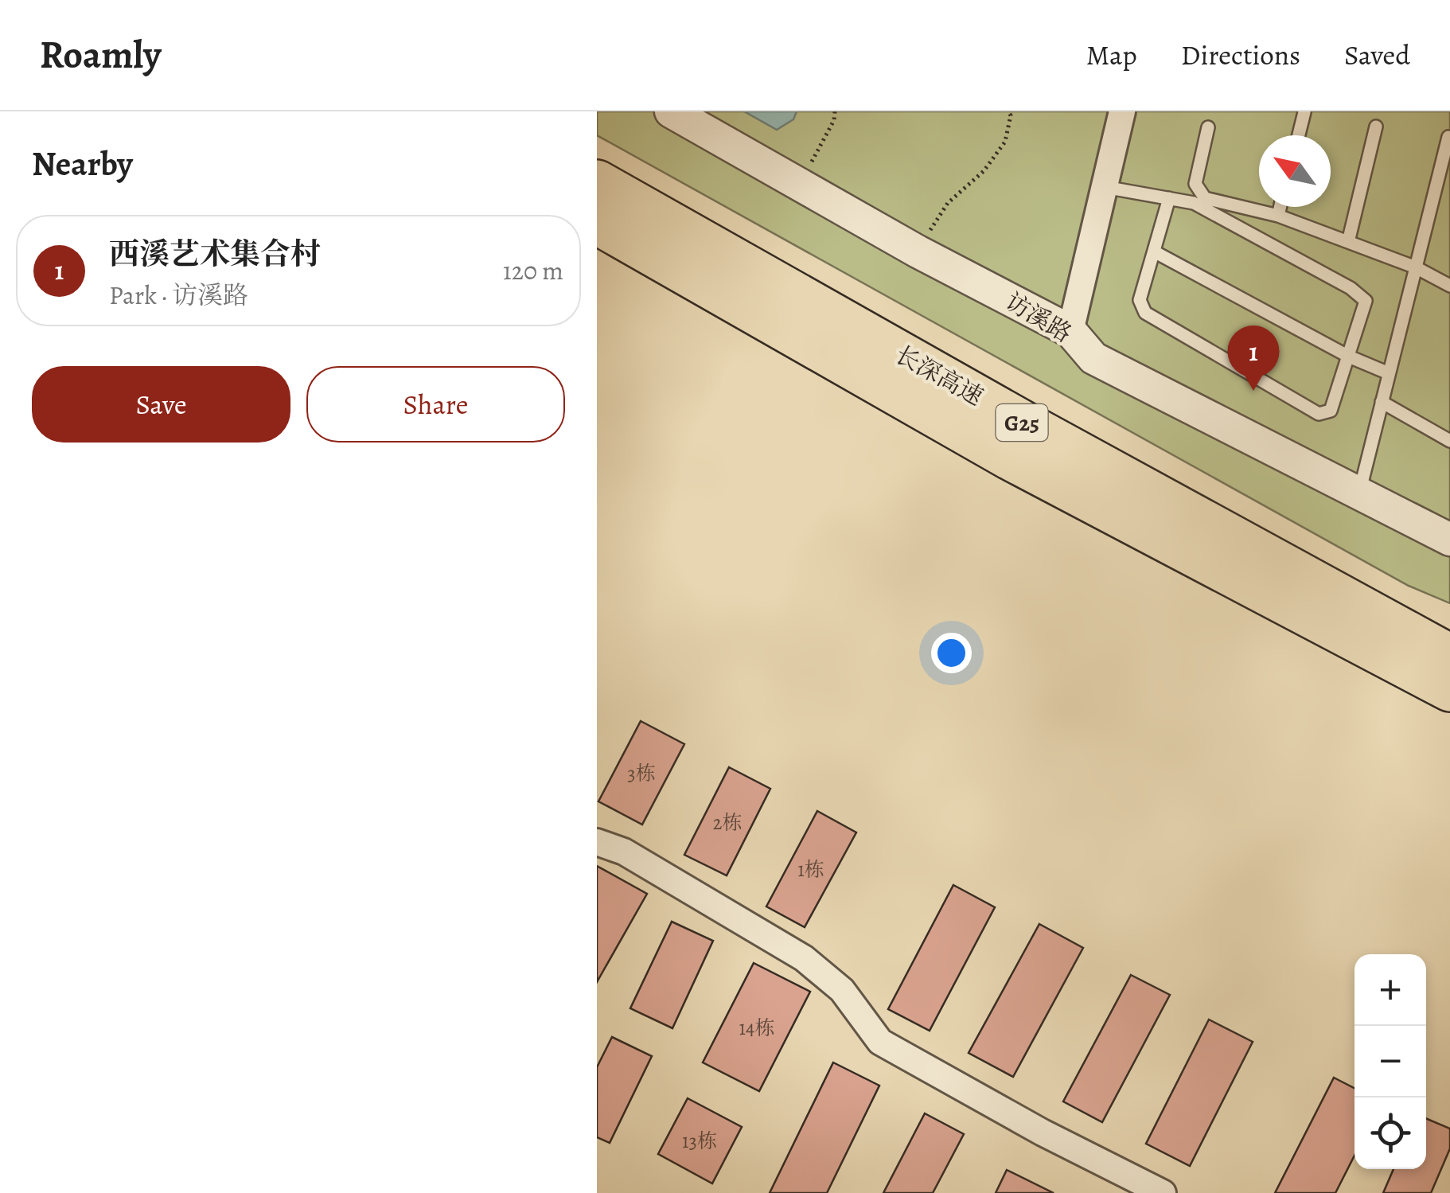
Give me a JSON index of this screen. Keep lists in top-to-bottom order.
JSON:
{
  "streets": {
    "highway": ["长深高速", "G25"],
    "street": ["访溪路"]
  },
  "house_numbers": [
    "3栋",
    "2栋",
    "1栋",
    "14栋",
    "13栋"
  ],
  "north": "top left",
  "page": {
    "header": "Roamly",
    "nav": ["Map", "Directions", "Saved"],
    "heading": "Nearby",
    "list": [
      {
        "mark": "1",
        "name": "西溪艺术集合村",
        "note": "Park · 访溪路",
        "value": "120 m"
      }
    ],
    "pins": "1",
    "buttons": ["Save", "Share"],
    "map_buttons": ["+", "−"]
  }
}
